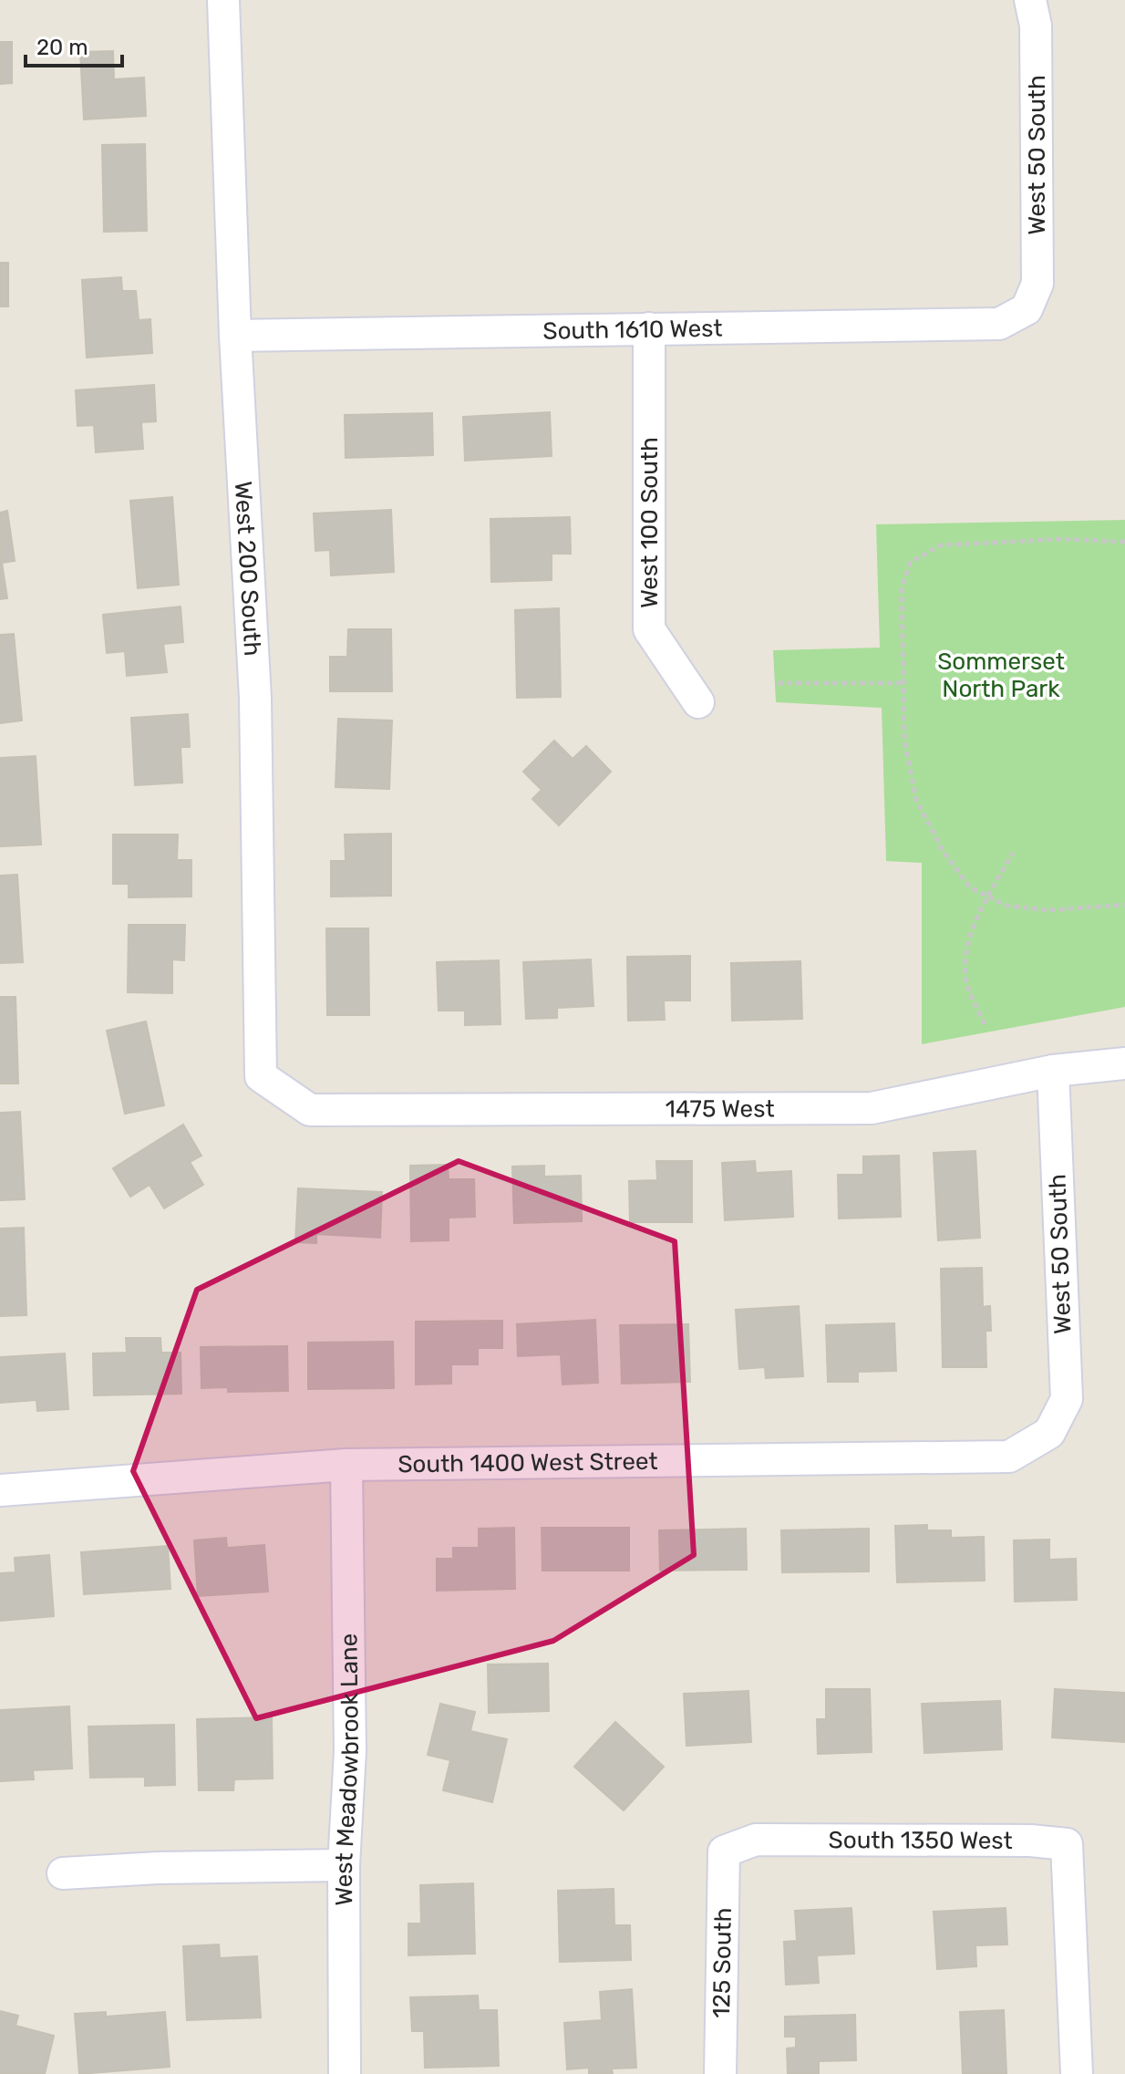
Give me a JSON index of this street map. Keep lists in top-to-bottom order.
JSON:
{
  "streets": {
    "street": [
      "West 50 South",
      "South 1610 West",
      "West 100 South",
      "West 200 South",
      "1475 West",
      "South 1400 West Street",
      "West Meadowbrook Lane",
      "South 1350 West",
      "125 South"
    ]
  },
  "crossings": [
    ["West 50 South", "South 1610 West"],
    ["West 50 South", "1475 West"],
    ["West 50 South", "South 1400 West Street"],
    ["South 1610 West", "West 100 South"],
    ["South 1610 West", "West 200 South"],
    ["West 200 South", "1475 West"],
    ["South 1400 West Street", "West Meadowbrook Lane"],
    ["South 1350 West", "125 South"]
  ],
  "parks": ["Sommerset North Park"],
  "scale_bar": "20 m"
}
